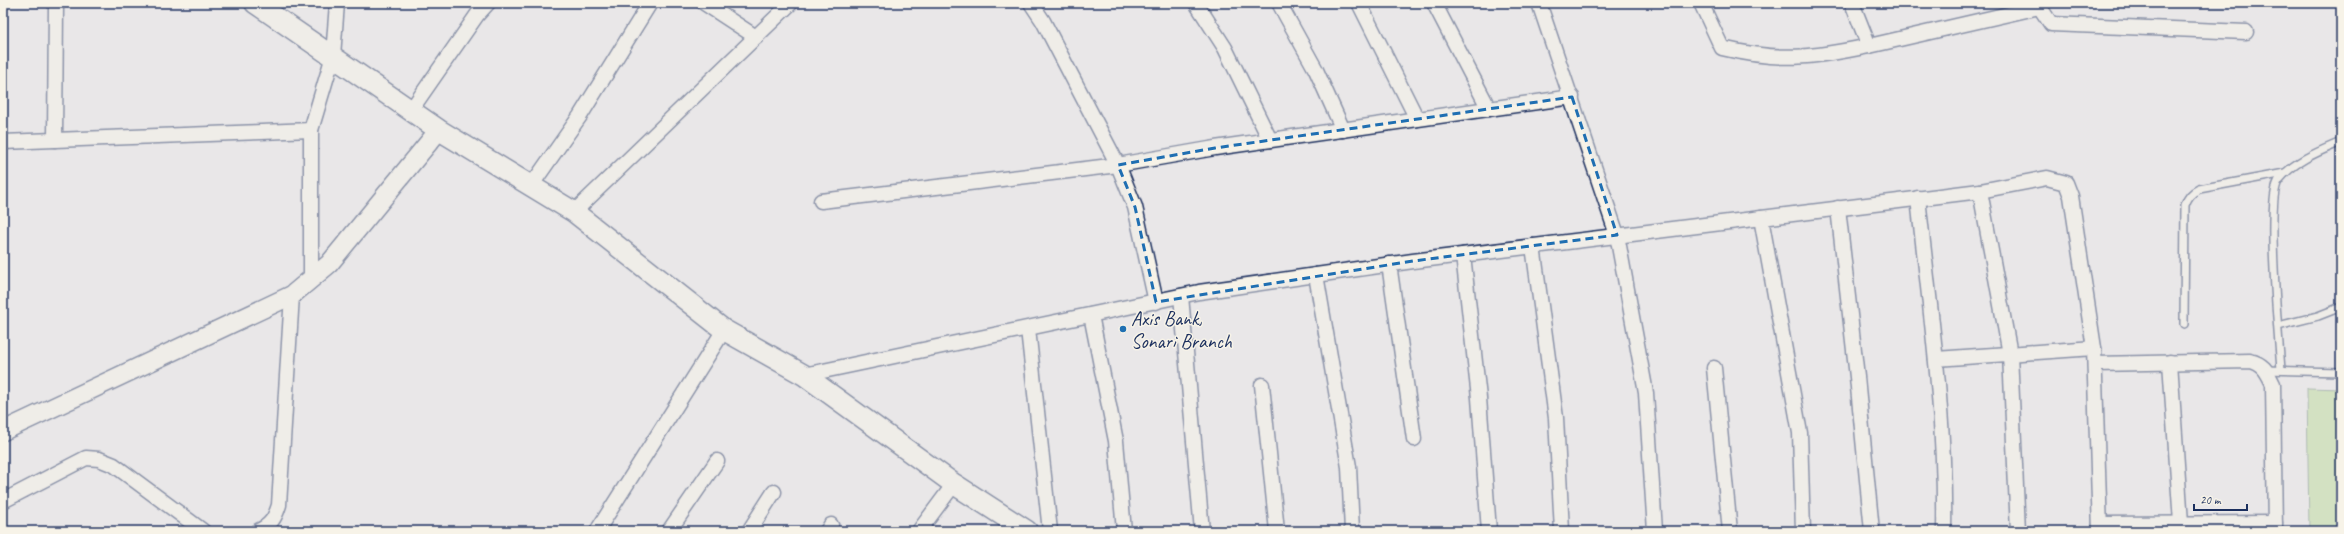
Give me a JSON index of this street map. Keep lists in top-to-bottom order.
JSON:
{
  "places": ["Axis Bank, Sonari Branch"],
  "scale_bar": "20 m"
}
